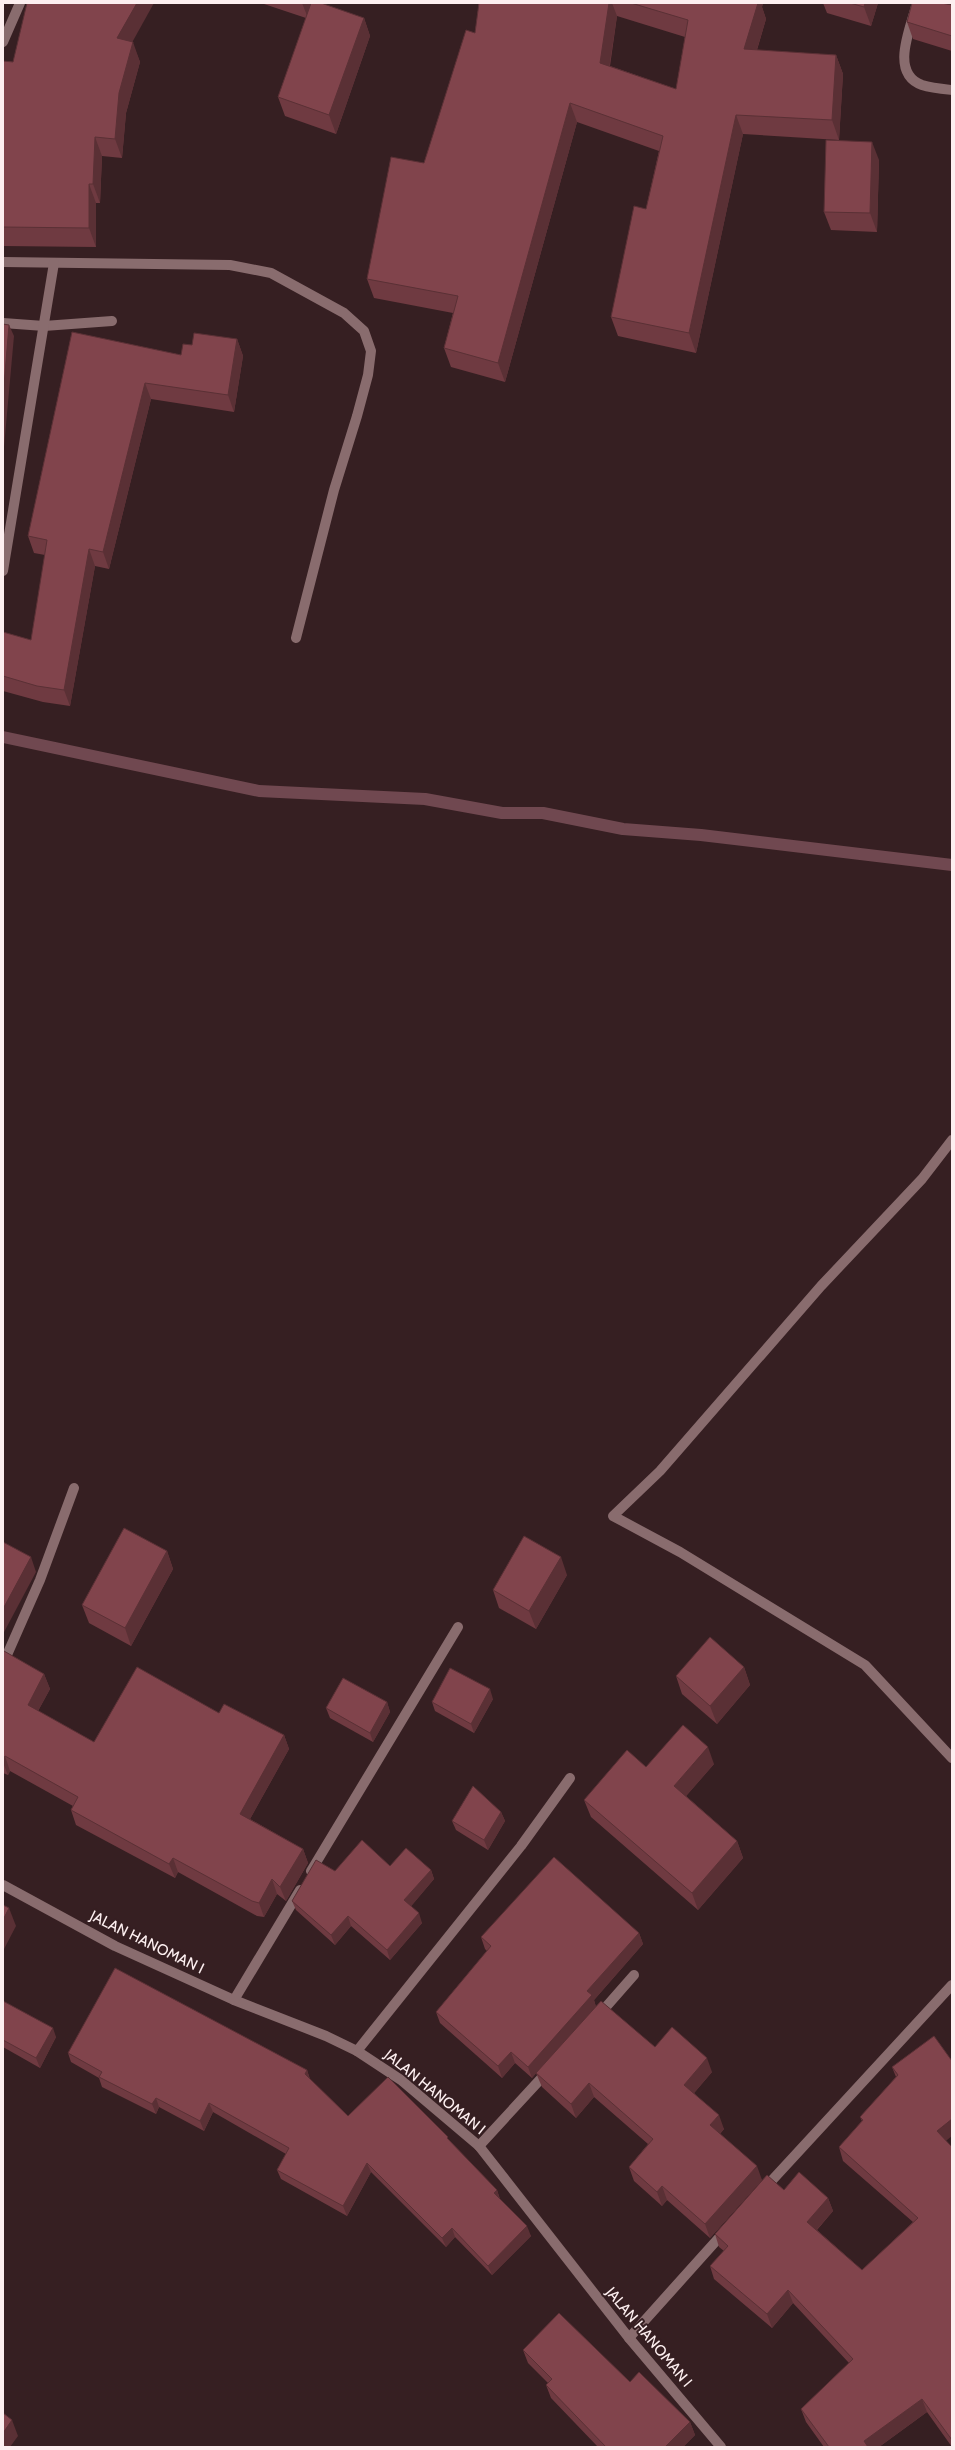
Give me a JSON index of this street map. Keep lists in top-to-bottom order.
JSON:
{
  "streets": {
    "street": ["JALAN HANOMAN I"]
  }
}
